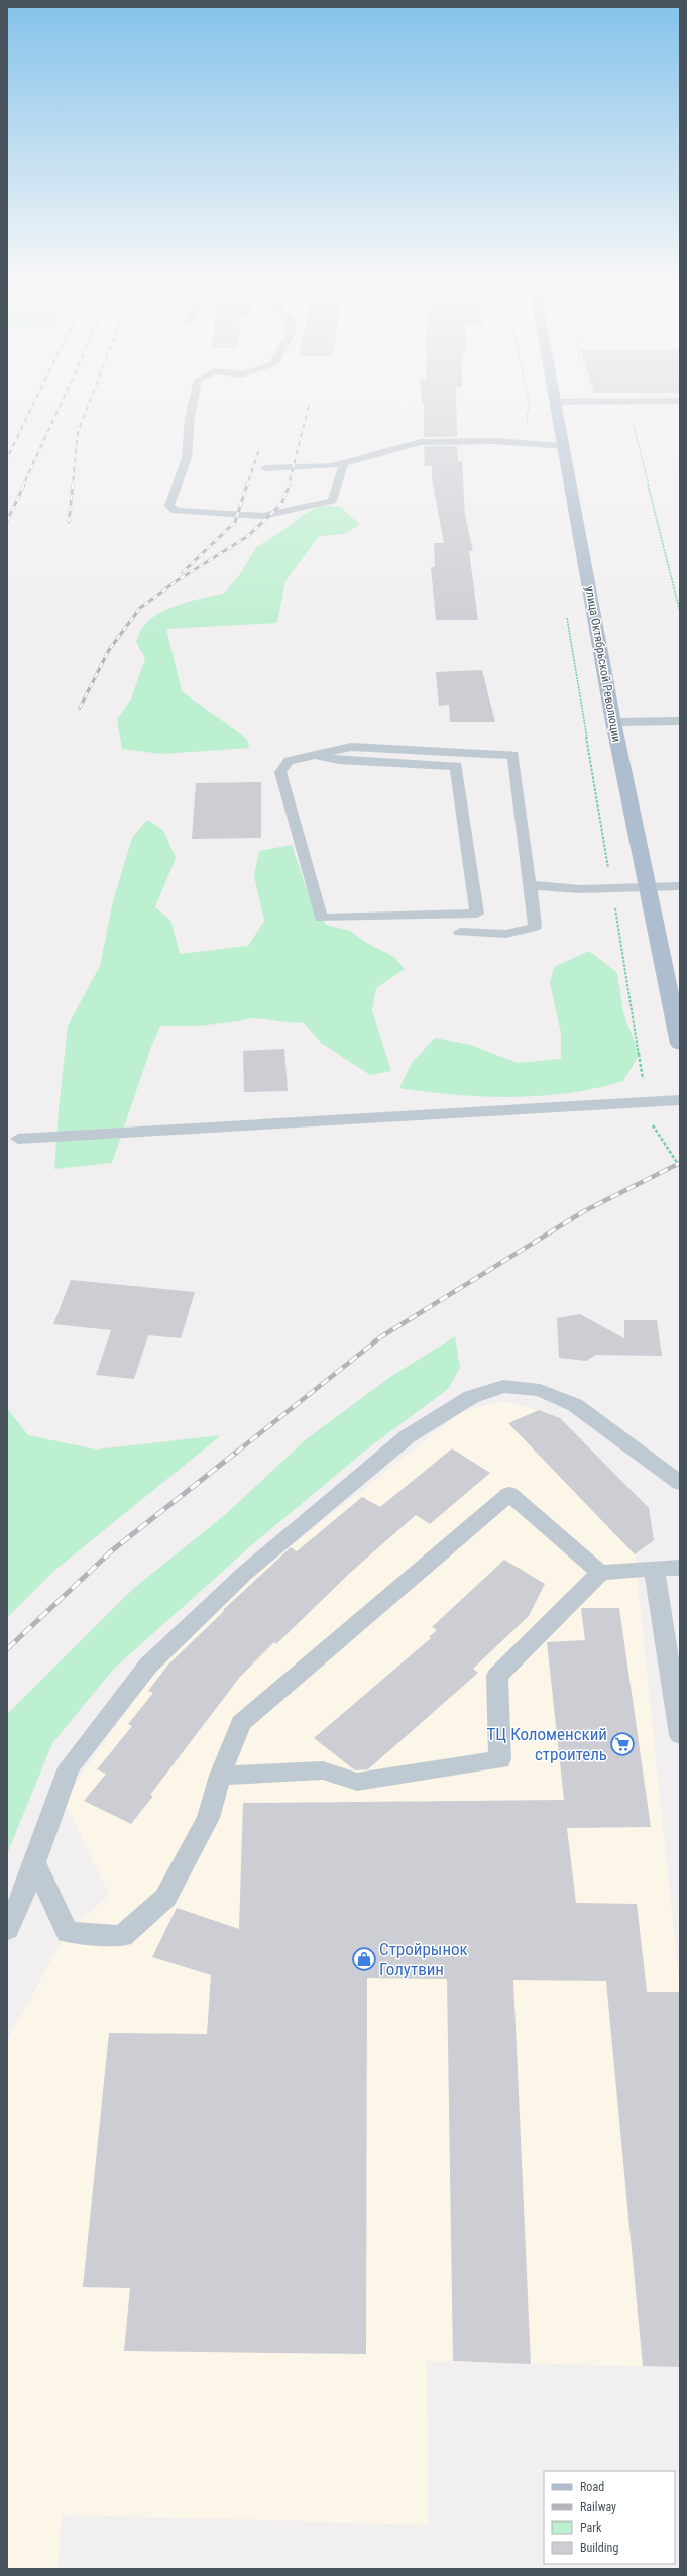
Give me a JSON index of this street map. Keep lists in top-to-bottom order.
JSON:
{
  "streets": {
    "main road": ["улица Октябрьской Революции"]
  },
  "places": {
    "supermarket": ["ТЦ Коломенский строитель"],
    "shop": ["Стройрынок Голутвин"]
  },
  "legend": [
    "Road",
    "Railway",
    "Park",
    "Building"
  ]
}
